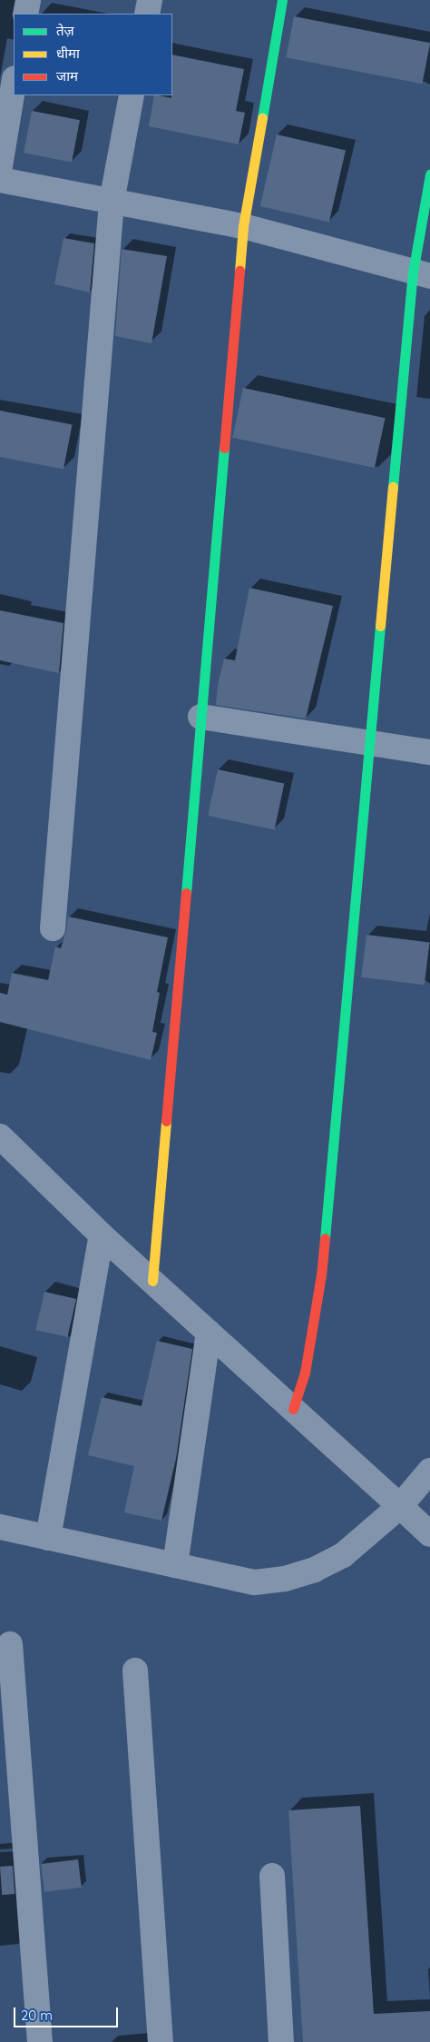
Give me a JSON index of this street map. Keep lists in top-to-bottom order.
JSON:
{
  "legend": ["तेज़", "धीमा", "जाम"],
  "scale_bar": "20 m"
}
